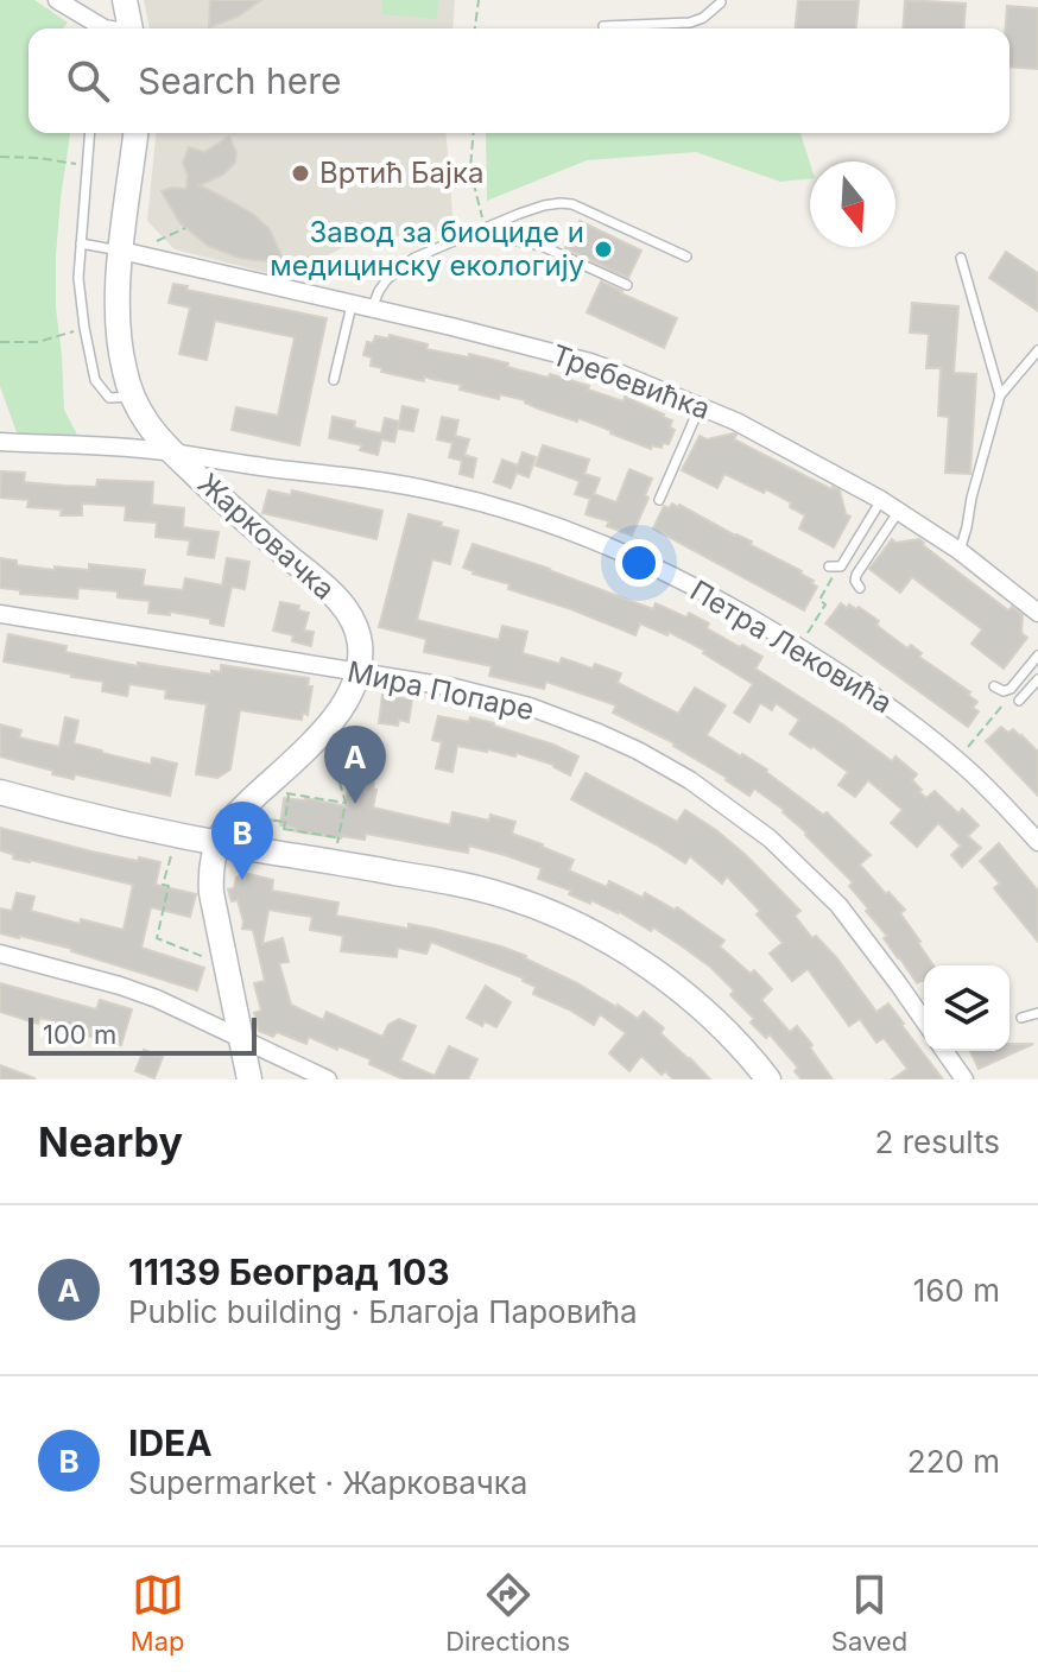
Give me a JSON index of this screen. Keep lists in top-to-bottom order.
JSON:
{
  "streets": {
    "street": [
      "Требевићка",
      "Жарковачка",
      "Петра Лековића",
      "Мира Попаре"
    ]
  },
  "crossings": [
    ["Требевићка", "Жарковачка"],
    ["Жарковачка", "Петра Лековића"],
    ["Жарковачка", "Мира Попаре"]
  ],
  "places": ["Вртић Бајка", "Завод за биоциде и медицинску екологију"],
  "scale_bar": "100 m",
  "north": "bottom",
  "page": {
    "search": "Search here",
    "pins": ["A", "B"],
    "scale": "100 m",
    "heading": ["Nearby", "2 results"],
    "list": [
      {
        "mark": "A",
        "name": "11139 Београд 103",
        "note": "Public building · Благоја Паровића",
        "value": "160 m"
      },
      {
        "mark": "B",
        "name": "IDEA",
        "note": "Supermarket · Жарковачка",
        "value": "220 m"
      }
    ],
    "nav": ["Map", "Directions", "Saved"]
  }
}
